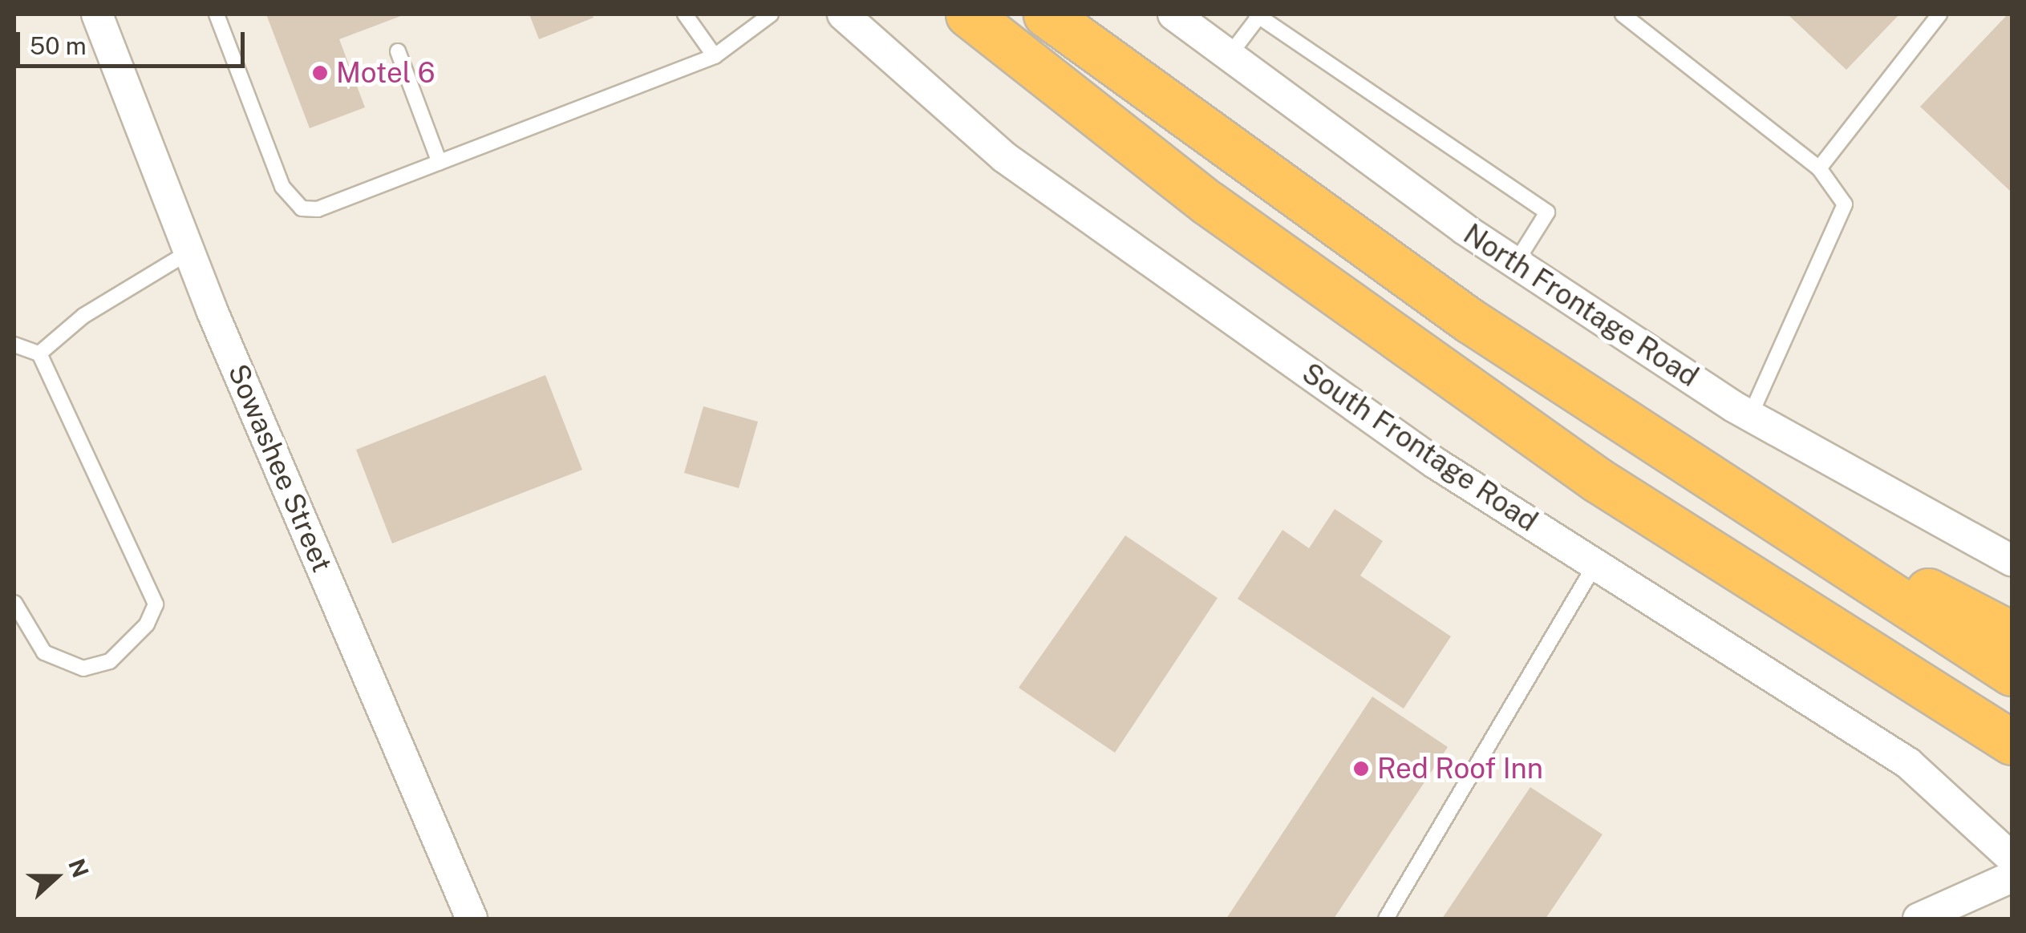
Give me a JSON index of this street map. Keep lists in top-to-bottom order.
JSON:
{
  "streets": {
    "street": ["North Frontage Road", "South Frontage Road", "Sowashee Street"]
  },
  "places": ["Motel 6", "Red Roof Inn"],
  "scale_bar": "50 m",
  "north": "right"
}
